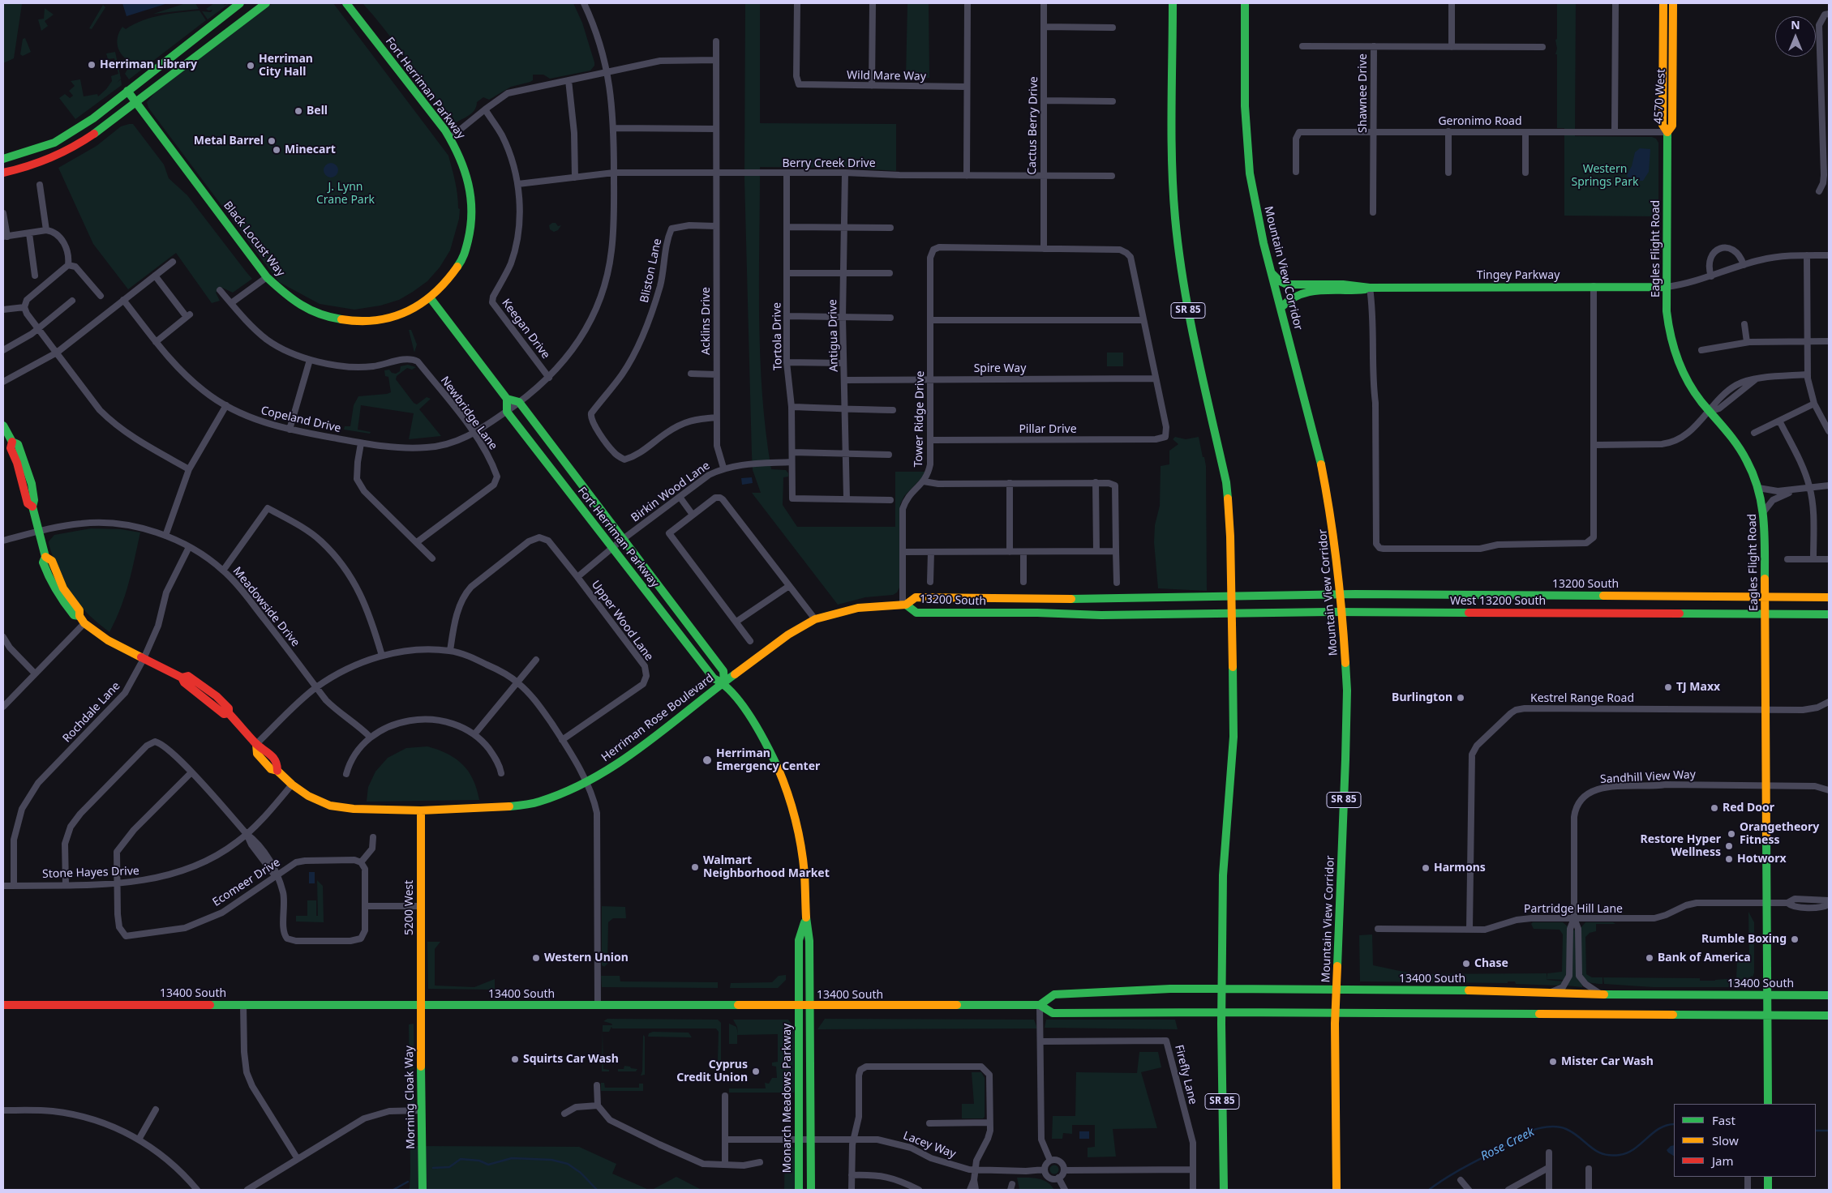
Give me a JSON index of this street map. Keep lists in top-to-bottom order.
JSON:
{
  "streets": {
    "main road": [
      "Fort Herriman Parkway",
      "4570 West",
      "Black Locust Way",
      "Eagles Flight Road",
      "Mountain View Corridor",
      "Tingey Parkway",
      "SR 85",
      "13200 South",
      "West 13200 South",
      "Herriman Rose Boulevard",
      "5200 West",
      "13400 South",
      "Morning Cloak Way",
      "Monarch Meadows Parkway"
    ],
    "street": [
      "Wild Mare Way",
      "Shawnee Drive",
      "Geronimo Road",
      "Cactus Berry Drive",
      "Berry Creek Drive",
      "Bliston Lane",
      "Acklins Drive",
      "Keegan Drive",
      "Antigua Drive",
      "Tortola Drive",
      "Spire Way",
      "Newbridge Lane",
      "Tower Ridge Drive",
      "Copeland Drive",
      "Pillar Drive",
      "Birkin Wood Lane",
      "Meadowside Drive",
      "Upper Wood Lane",
      "Kestrel Range Road",
      "Rochdale Lane",
      "Sandhill View Way",
      "Stone Hayes Drive",
      "Ecomeer Drive",
      "Partridge Hill Lane",
      "Firefly Lane",
      "Lacey Way"
    ]
  },
  "crossings": [
    ["Fort Herriman Parkway", "Black Locust Way"],
    ["Fort Herriman Parkway", "Copeland Drive"],
    ["Fort Herriman Parkway", "Birkin Wood Lane"],
    ["Fort Herriman Parkway", "Herriman Rose Boulevard"],
    ["Fort Herriman Parkway", "13400 South"],
    ["Fort Herriman Parkway", "Monarch Meadows Parkway"],
    ["Shawnee Drive", "Geronimo Road"],
    ["4570 West", "Geronimo Road"],
    ["4570 West", "Eagles Flight Road"],
    ["Geronimo Road", "Eagles Flight Road"],
    ["Cactus Berry Drive", "Berry Creek Drive"],
    ["Cactus Berry Drive", "Tower Ridge Drive"],
    ["Berry Creek Drive", "Acklins Drive"],
    ["Berry Creek Drive", "Keegan Drive"],
    ["Berry Creek Drive", "Antigua Drive"],
    ["Berry Creek Drive", "Tortola Drive"],
    ["Berry Creek Drive", "Copeland Drive"],
    ["Eagles Flight Road", "Tingey Parkway"],
    ["Eagles Flight Road", "13200 South"],
    ["Eagles Flight Road", "West 13200 South"],
    ["Eagles Flight Road", "Kestrel Range Road"],
    ["Eagles Flight Road", "Sandhill View Way"],
    ["Eagles Flight Road", "Partridge Hill Lane"],
    ["Eagles Flight Road", "13400 South"],
    ["Mountain View Corridor", "Tingey Parkway"],
    ["Mountain View Corridor", "13200 South"],
    ["Mountain View Corridor", "West 13200 South"],
    ["Mountain View Corridor", "13400 South"],
    ["Bliston Lane", "Acklins Drive"],
    ["SR 85", "13200 South"],
    ["SR 85", "West 13200 South"],
    ["SR 85", "13400 South"],
    ["Acklins Drive", "Birkin Wood Lane"],
    ["Keegan Drive", "Copeland Drive"],
    ["Antigua Drive", "Tortola Drive"],
    ["Antigua Drive", "Spire Way"],
    ["Tortola Drive", "Birkin Wood Lane"],
    ["Spire Way", "Tower Ridge Drive"],
    ["Spire Way", "Pillar Drive"],
    ["Newbridge Lane", "Copeland Drive"],
    ["Tower Ridge Drive", "Pillar Drive"],
    ["Tower Ridge Drive", "13200 South"],
    ["Tower Ridge Drive", "Herriman Rose Boulevard"],
    ["Birkin Wood Lane", "Upper Wood Lane"],
    ["13200 South", "West 13200 South"],
    ["13200 South", "Herriman Rose Boulevard"],
    ["Meadowside Drive", "Rochdale Lane"],
    ["Meadowside Drive", "Herriman Rose Boulevard"],
    ["Kestrel Range Road", "Partridge Hill Lane"],
    ["Rochdale Lane", "Herriman Rose Boulevard"],
    ["Rochdale Lane", "Stone Hayes Drive"],
    ["Herriman Rose Boulevard", "Stone Hayes Drive"],
    ["Herriman Rose Boulevard", "5200 West"],
    ["Sandhill View Way", "Partridge Hill Lane"],
    ["Sandhill View Way", "13400 South"],
    ["Stone Hayes Drive", "Ecomeer Drive"],
    ["5200 West", "13400 South"],
    ["5200 West", "Morning Cloak Way"],
    ["13400 South", "Morning Cloak Way"],
    ["13400 South", "Monarch Meadows Parkway"],
    ["Monarch Meadows Parkway", "Lacey Way"]
  ],
  "water": ["Rose Creek"],
  "parks": ["Western Springs Park", "J. Lynn Crane Park"],
  "places": [
    "Herriman Library",
    "Herriman City Hall",
    "Bell",
    "Metal Barrel",
    "Minecart",
    "TJ Maxx",
    "Burlington",
    "Herriman Emergency Center",
    "Red Door",
    "Orangetheory Fitness",
    "Restore Hyper Wellness",
    "Hotworx",
    "Walmart Neighborhood Market",
    "Harmons",
    "Rumble Boxing",
    "Western Union",
    "Bank of America",
    "Chase",
    "Squirts Car Wash",
    "Mister Car Wash",
    "Cyprus Credit Union"
  ],
  "legend": ["Fast", "Slow", "Jam"],
  "north": "top"
}
